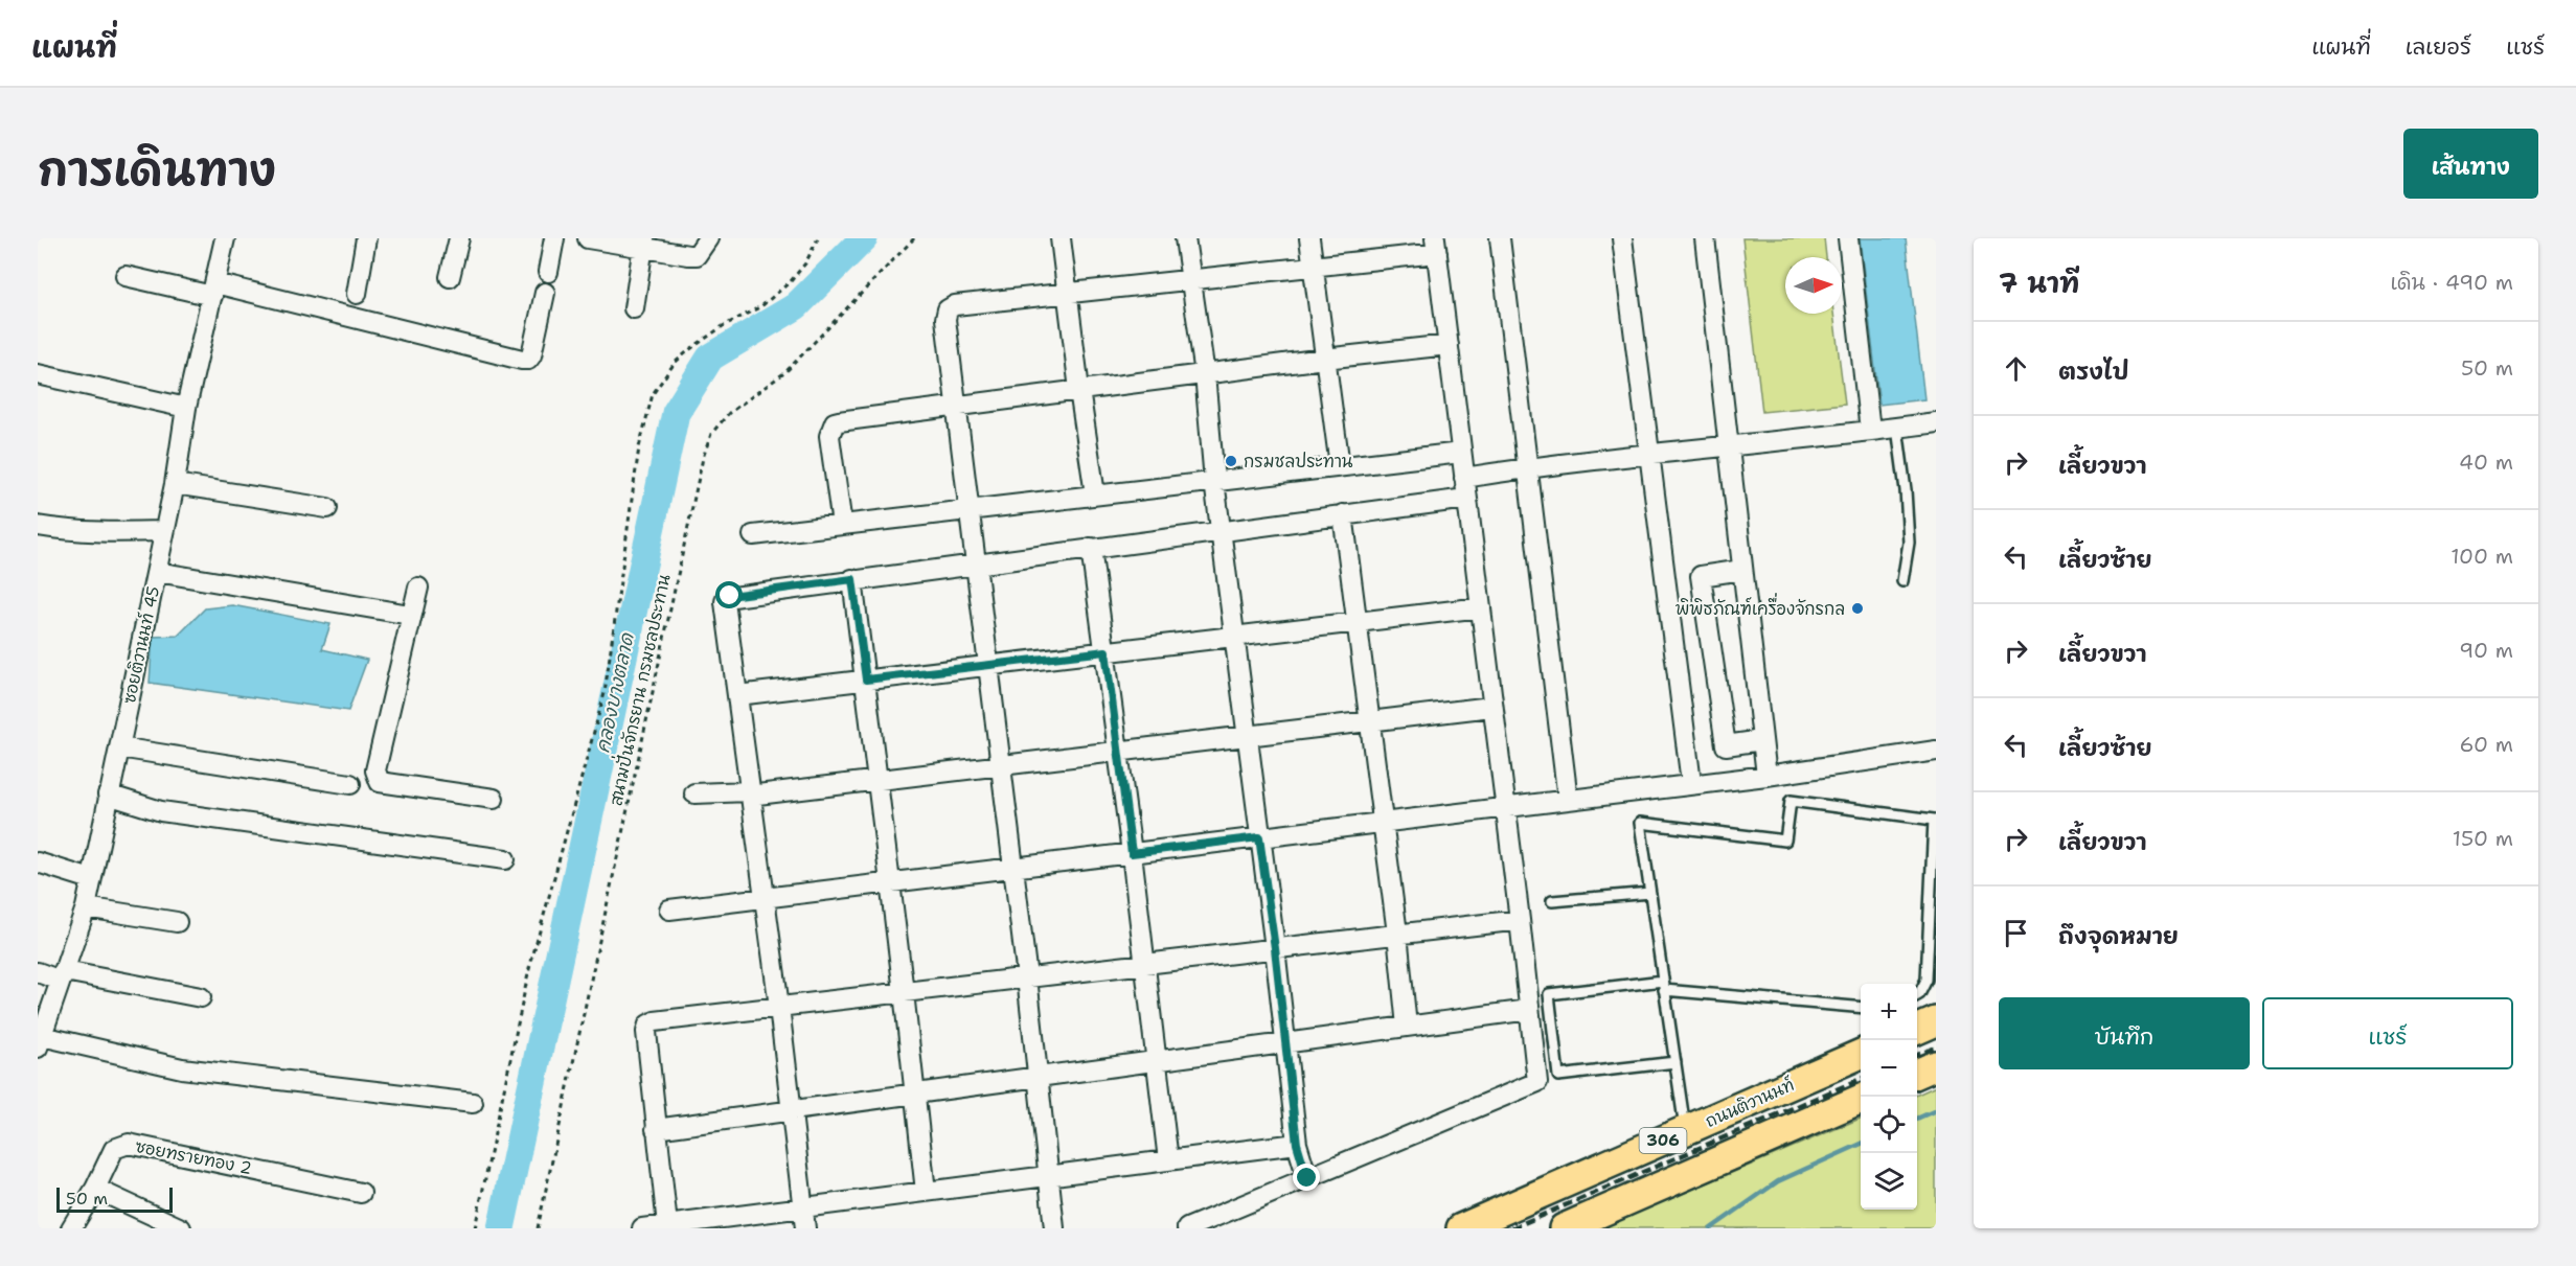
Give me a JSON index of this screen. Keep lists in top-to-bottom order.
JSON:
{
  "streets": {
    "main road": ["ถนนติวานนท์", "306"],
    "street": ["ซอยติวานนท์ 45", "ซอยทรายทอง 2"],
    "path": ["สนามปั่นจักรยาน กรมชลประทาน"]
  },
  "water": ["คลองบางตลาด"],
  "places": ["กรมชลประทาน", "พิพิธภัณฑ์เครื่องจักรกล"],
  "scale_bar": "50 m",
  "north": "right",
  "page": {
    "header": "แผนที่",
    "nav": ["แผนที่", "เลเยอร์", "แชร์"],
    "title": "การเดินทาง",
    "buttons": [
      "เส้นทาง",
      ["บันทึก", "แชร์"]
    ],
    "heading": ["7 นาที", "เดิน · 490 m"],
    "list": [
      ["ตรงไป", "50 m"],
      ["เลี้ยวขวา", "40 m"],
      ["เลี้ยวซ้าย", "100 m"],
      ["เลี้ยวขวา", "90 m"],
      ["เลี้ยวซ้าย", "60 m"],
      ["เลี้ยวขวา", "150 m"],
      "ถึงจุดหมาย"
    ],
    "map_buttons": ["+", "−"],
    "scale": "50 m"
  }
}
